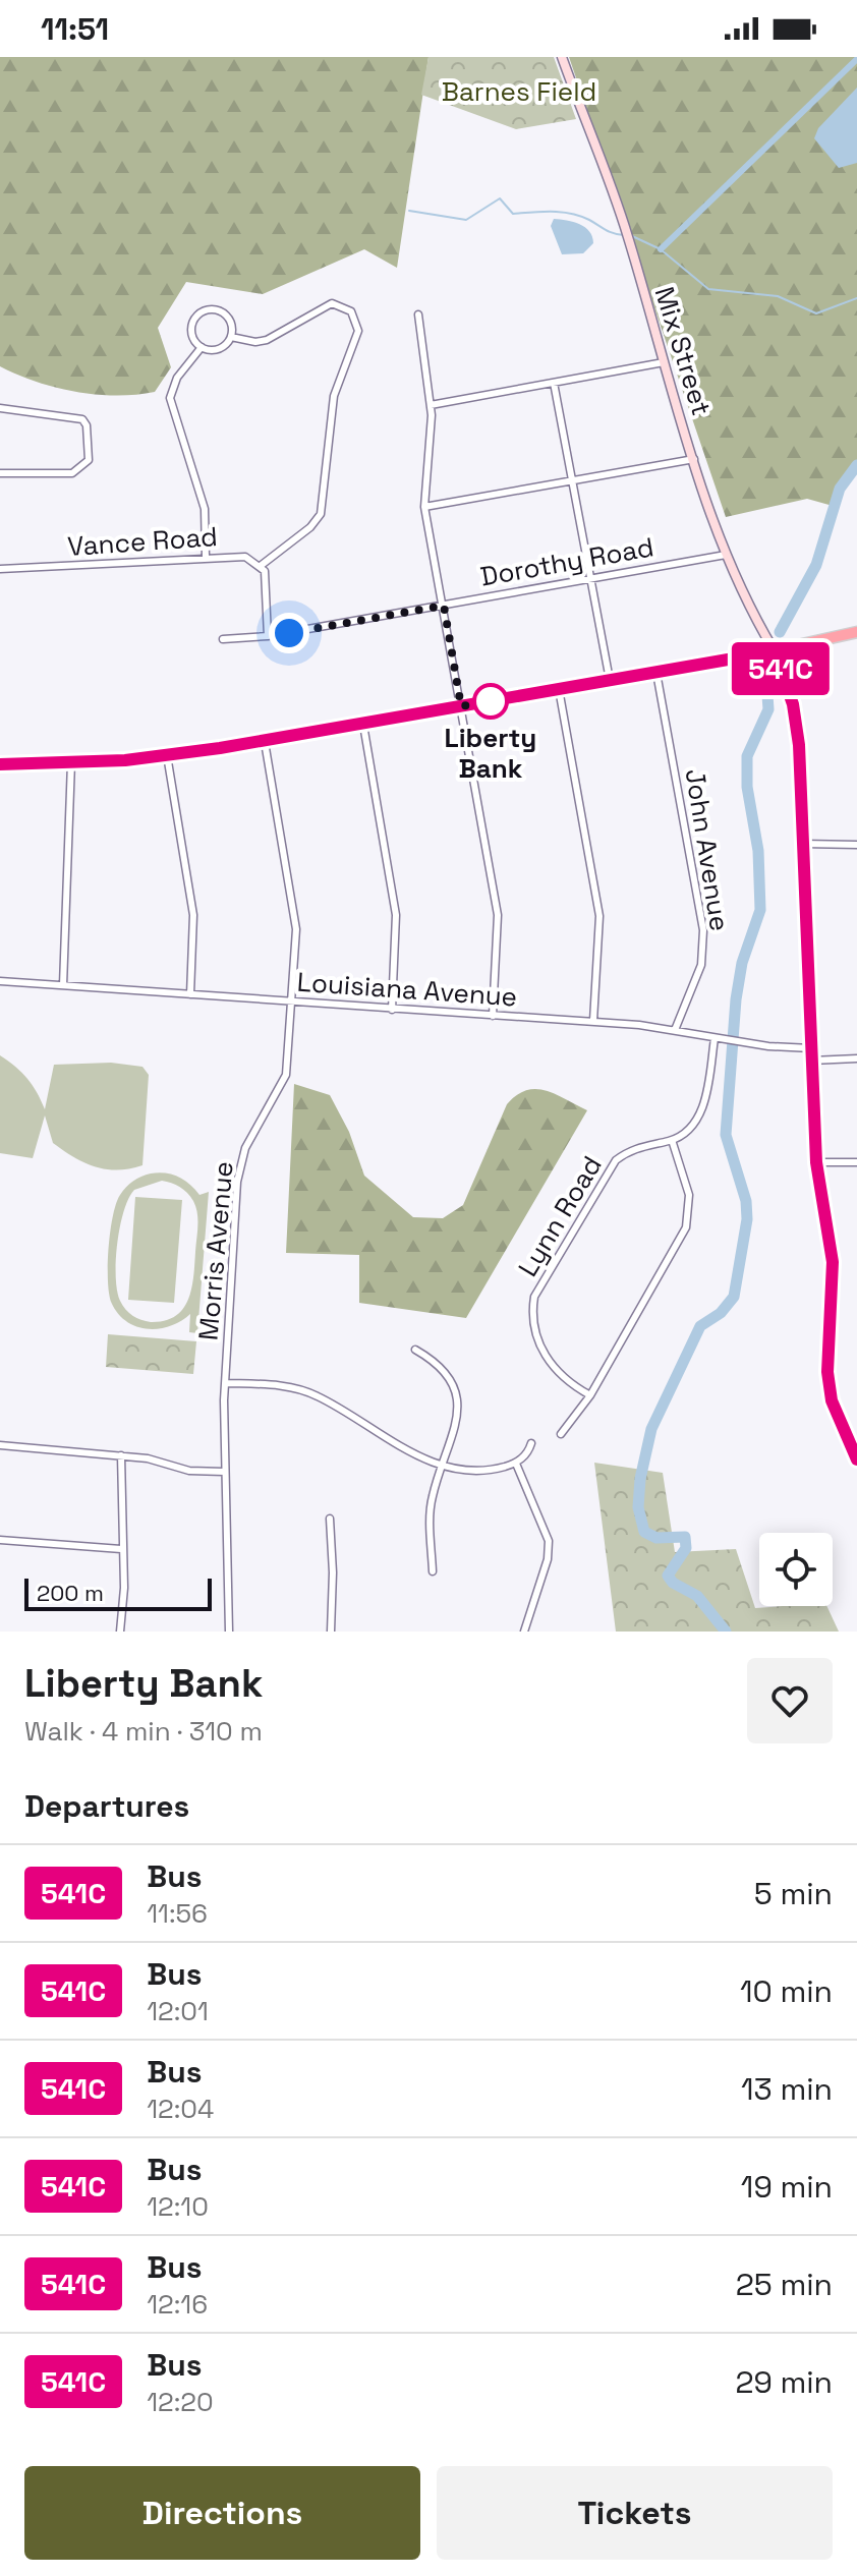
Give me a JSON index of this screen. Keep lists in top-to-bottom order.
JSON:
{
  "streets": {
    "main road": ["Mix Street"],
    "street": [
      "Vance Road",
      "Dorothy Road",
      "John Avenue",
      "Louisiana Avenue",
      "Lynn Road",
      "Morris Avenue"
    ]
  },
  "crossings": [
    ["Mix Street", "Dorothy Road"],
    ["John Avenue", "Louisiana Avenue"],
    ["Louisiana Avenue", "Morris Avenue"]
  ],
  "parks": ["Barnes Field"],
  "places": ["Liberty Bank"],
  "lines": ["bus line 541C"],
  "scale_bar": "200 m",
  "page": {
    "status": "11:51",
    "on_map": "541C",
    "scale": "200 m",
    "heading": [
      ["Liberty Bank", "Walk · 4 min · 310 m"],
      "Departures"
    ],
    "list": [
      {
        "mark": "541C",
        "name": "Bus",
        "note": "11:56",
        "value": "5 min"
      },
      {
        "mark": "541C",
        "name": "Bus",
        "note": "12:01",
        "value": "10 min"
      },
      {
        "mark": "541C",
        "name": "Bus",
        "note": "12:04",
        "value": "13 min"
      },
      {
        "mark": "541C",
        "name": "Bus",
        "note": "12:10",
        "value": "19 min"
      },
      {
        "mark": "541C",
        "name": "Bus",
        "note": "12:16",
        "value": "25 min"
      },
      {
        "mark": "541C",
        "name": "Bus",
        "note": "12:20",
        "value": "29 min"
      }
    ],
    "buttons": ["Directions", "Tickets"]
  }
}
